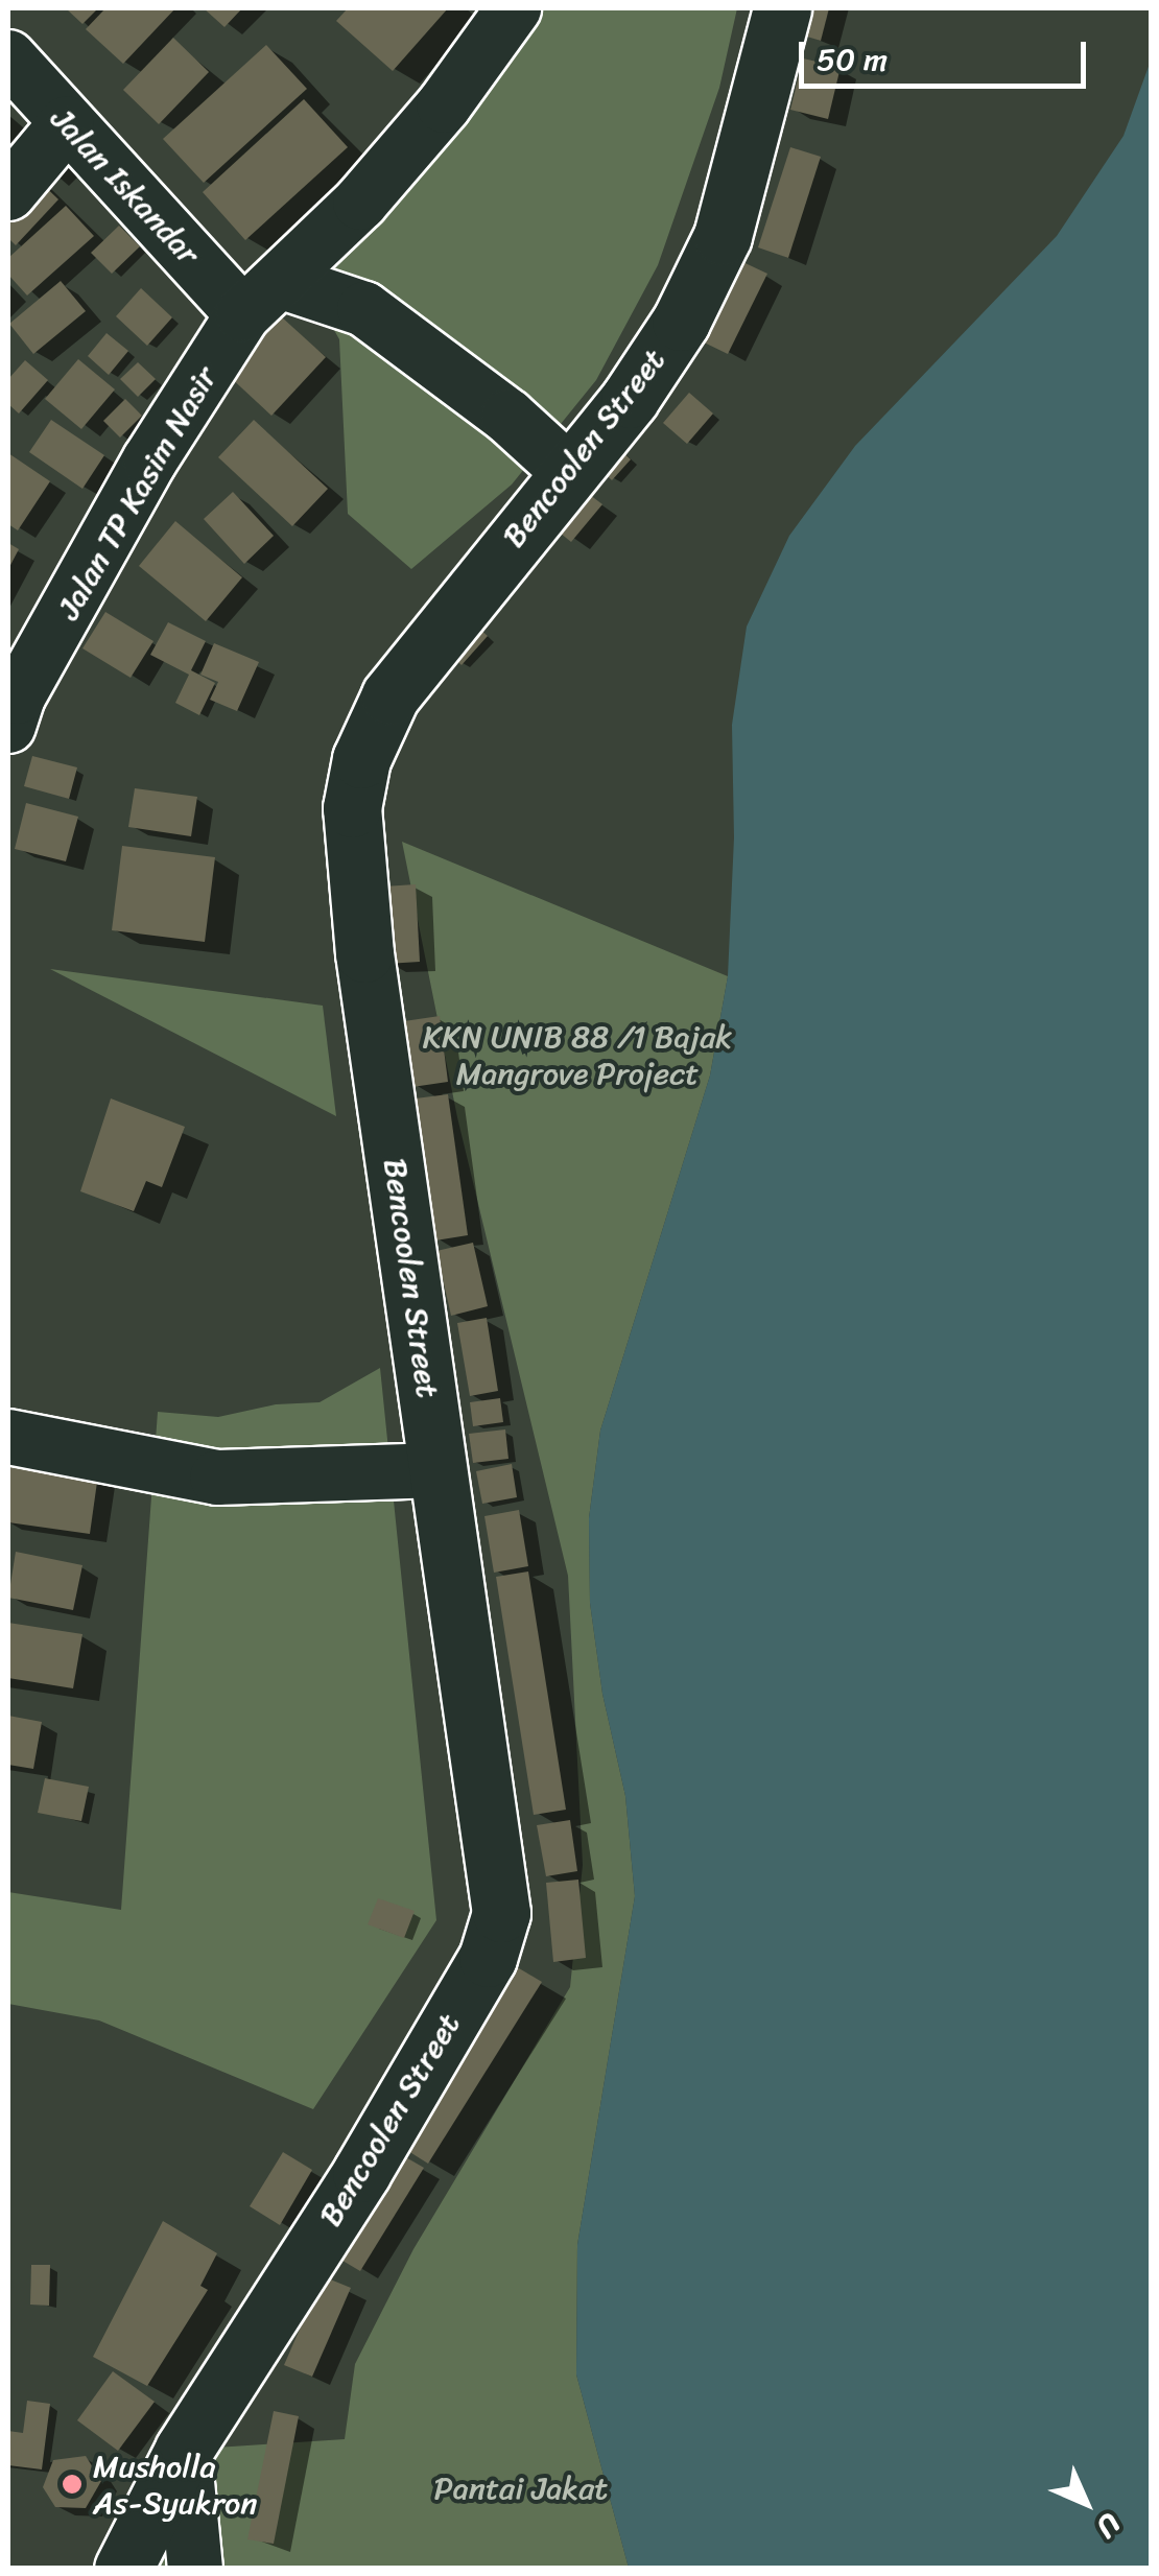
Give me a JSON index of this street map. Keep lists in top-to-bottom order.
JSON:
{
  "streets": {
    "main road": ["Bencoolen Street"],
    "street": ["Jalan Iskandar", "Jalan TP Kasim Nasir"]
  },
  "crossings": [
    ["Jalan Iskandar", "Jalan TP Kasim Nasir"]
  ],
  "parks": ["KKN UNIB 88 /1 Bajak Mangrove Project", "Pantai Jakat"],
  "places": ["Musholla As-Syukron"],
  "scale_bar": "50 m",
  "north": "bottom right"
}
